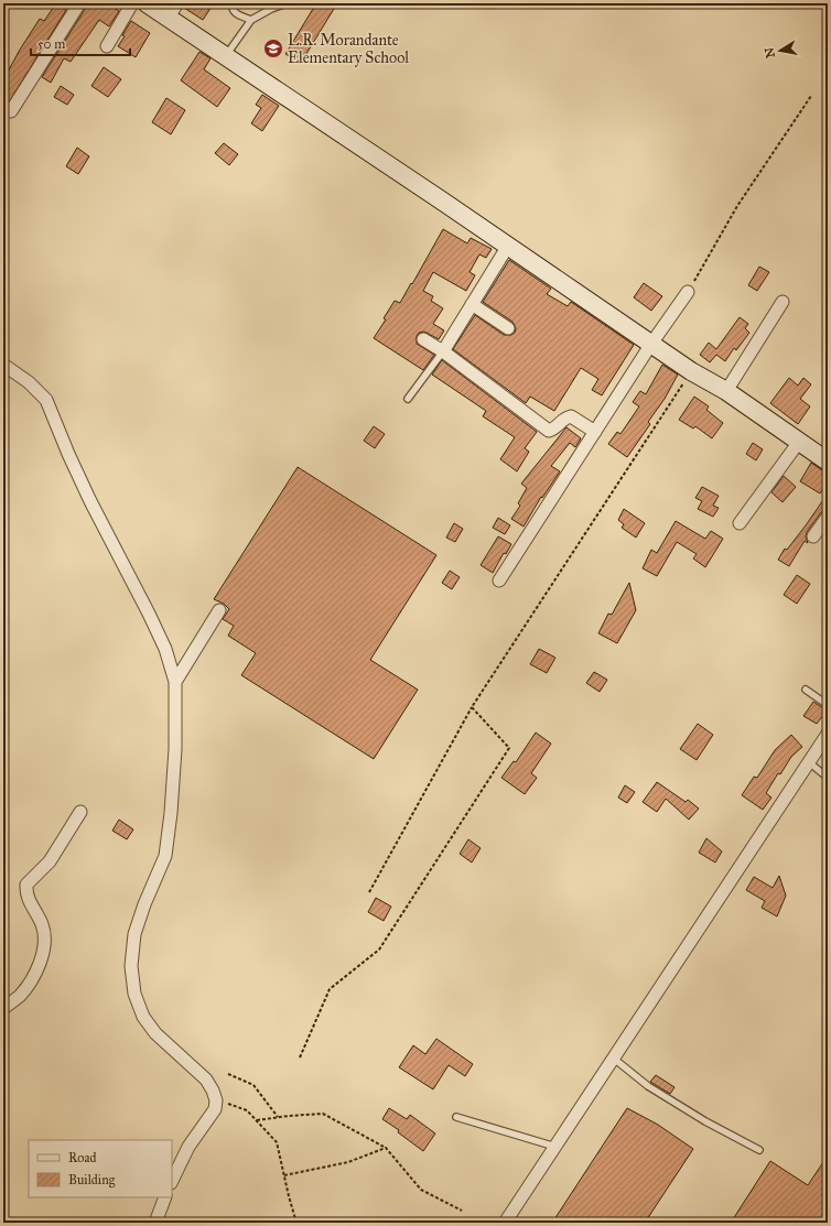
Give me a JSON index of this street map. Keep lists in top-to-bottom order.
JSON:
{
  "places": {
    "school or university": ["L.R. Morandante Elementary School"]
  },
  "legend": ["Road", "Building"],
  "scale_bar": "50 m",
  "north": "left"
}
